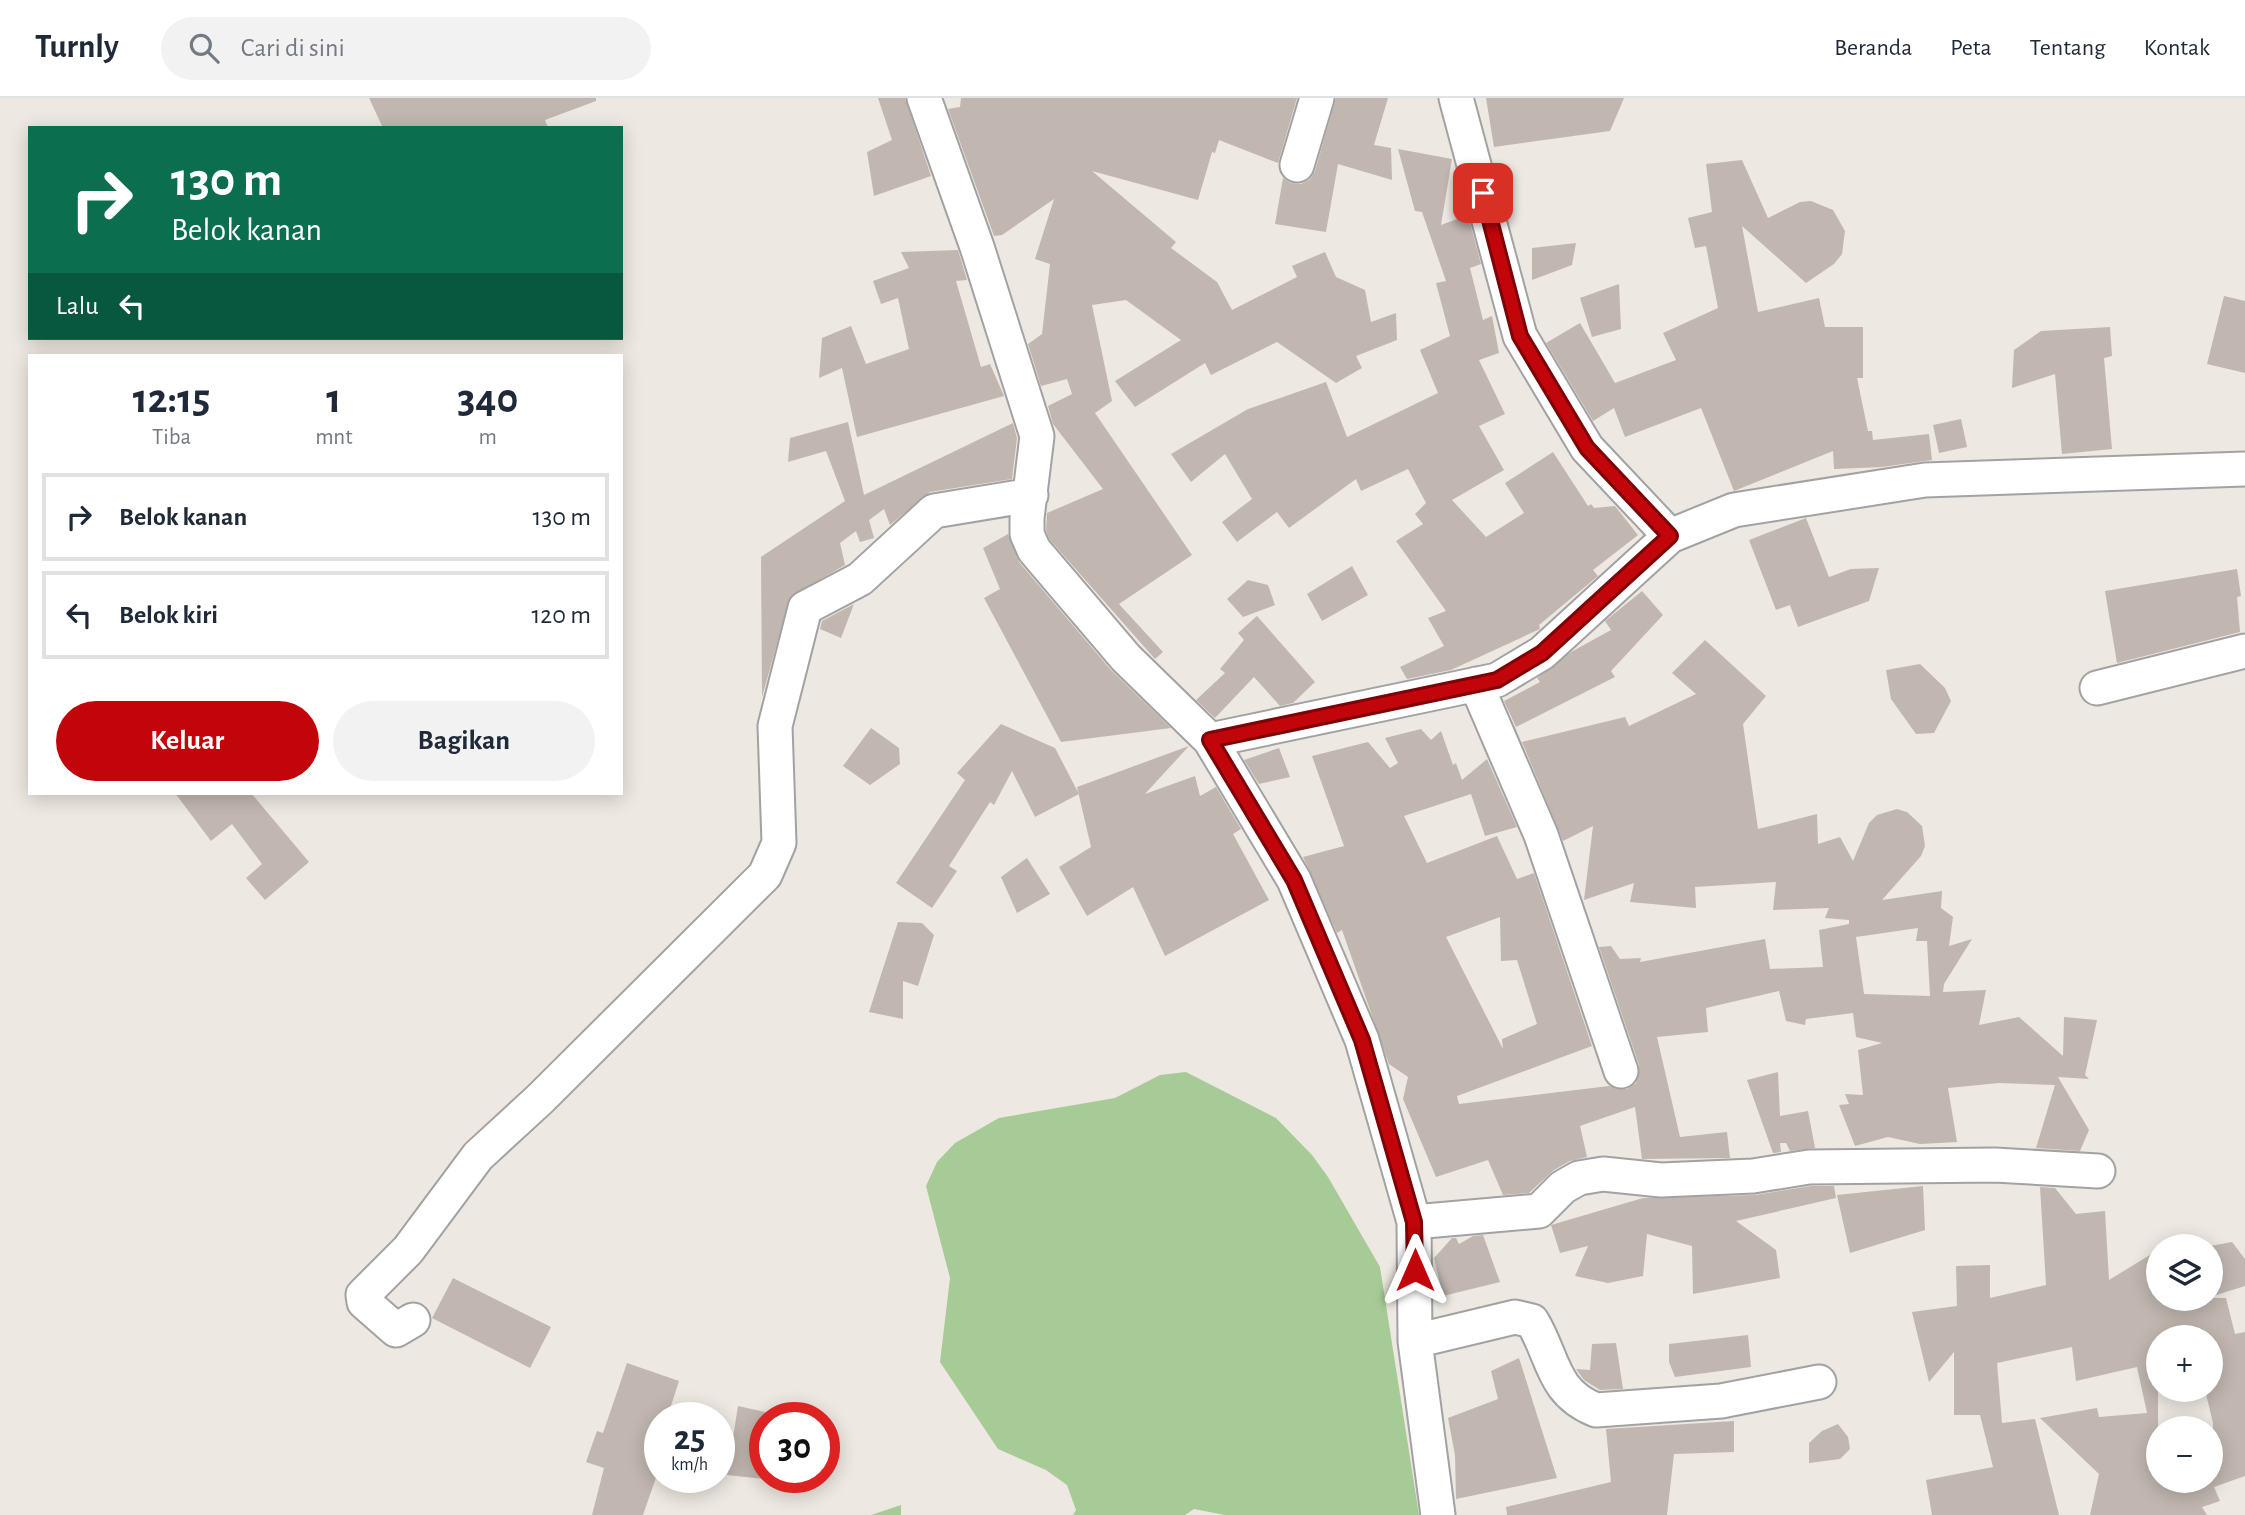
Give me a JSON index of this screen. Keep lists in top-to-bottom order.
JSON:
{
  "page": {
    "header": "Turnly",
    "search": "Cari di sini",
    "nav": [
      "Beranda",
      "Peta",
      "Tentang",
      "Kontak"
    ],
    "turn": ["130 m", "Belok kanan"],
    "then": "Lalu",
    "eta": [
      "12:15",
      "Tiba",
      "1",
      "mnt",
      "340",
      "m"
    ],
    "list": [
      {
        "name": "Belok kanan",
        "value": "130 m"
      },
      {
        "name": "Belok kiri",
        "value": "120 m"
      }
    ],
    "buttons": ["Keluar", "Bagikan"],
    "map_buttons": ["+", "−"],
    "speed": "25 km/h",
    "limit": "30"
  }
}
